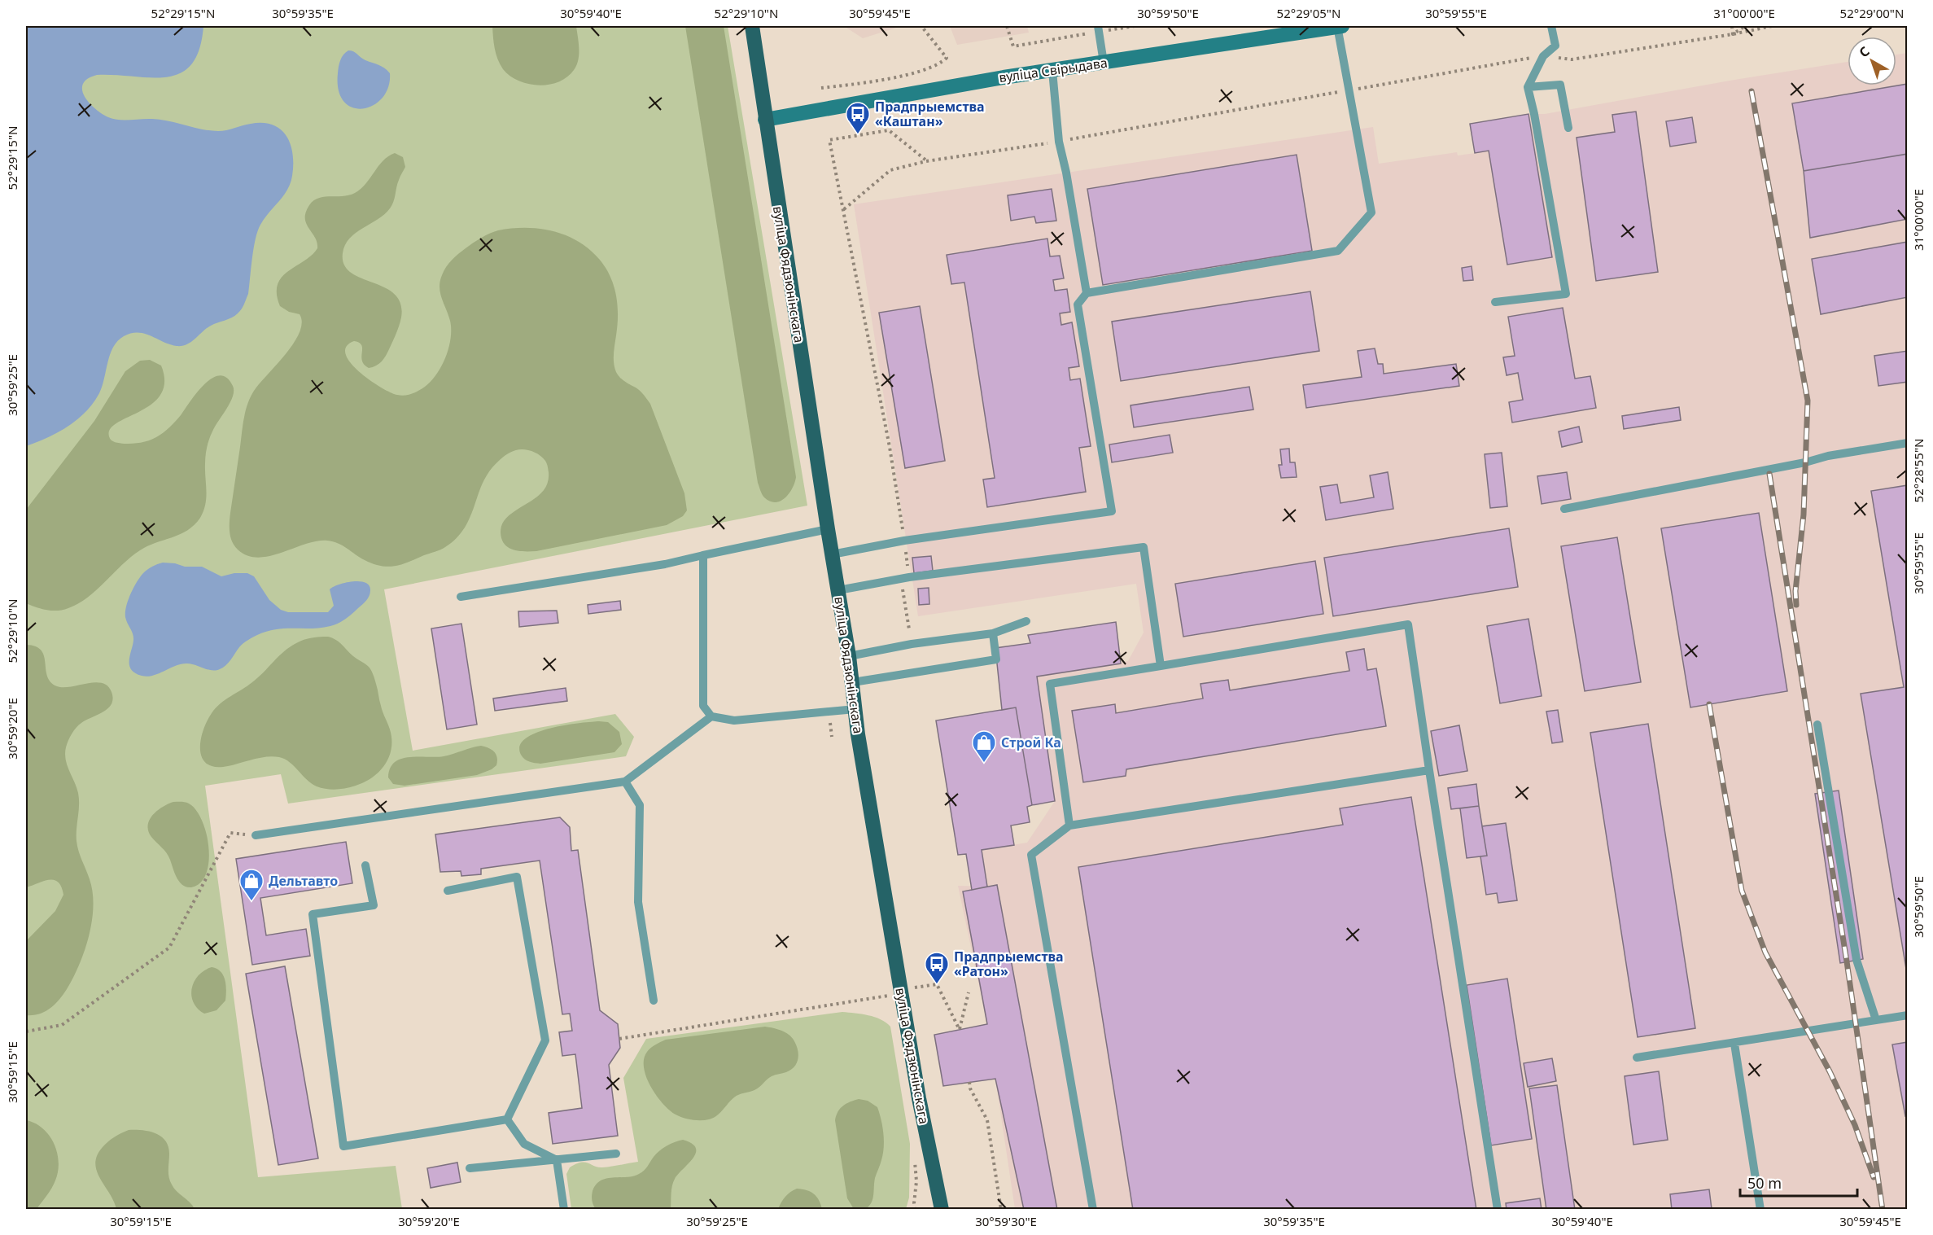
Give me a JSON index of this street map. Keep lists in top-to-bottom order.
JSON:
{
  "streets": {
    "main road": ["вуліца Свірыдава", "вуліца Фядзюнінскага"]
  },
  "crossings": [
    ["вуліца Свірыдава", "вуліца Фядзюнінскага"]
  ],
  "places": {
    "bus stop": ["Прадпрыемства «Каштан»", "Прадпрыемства «Ратон»"],
    "shop": ["Строй Ка", "Дельтавто"]
  },
  "scale_bar": "50 m",
  "north": "top left",
  "coordinates": [
    "52°29'15\"N",
    "30°59'35\"E",
    "30°59'40\"E",
    "52°29'10\"N",
    "30°59'45\"E",
    "30°59'50\"E",
    "52°29'05\"N",
    "30°59'55\"E",
    "31°00'00\"E",
    "52°29'00\"N",
    "30°59'25\"E",
    "52°28'55\"N",
    "30°59'20\"E",
    "30°59'15\"E",
    "30°59'30\"E"
  ]
}
